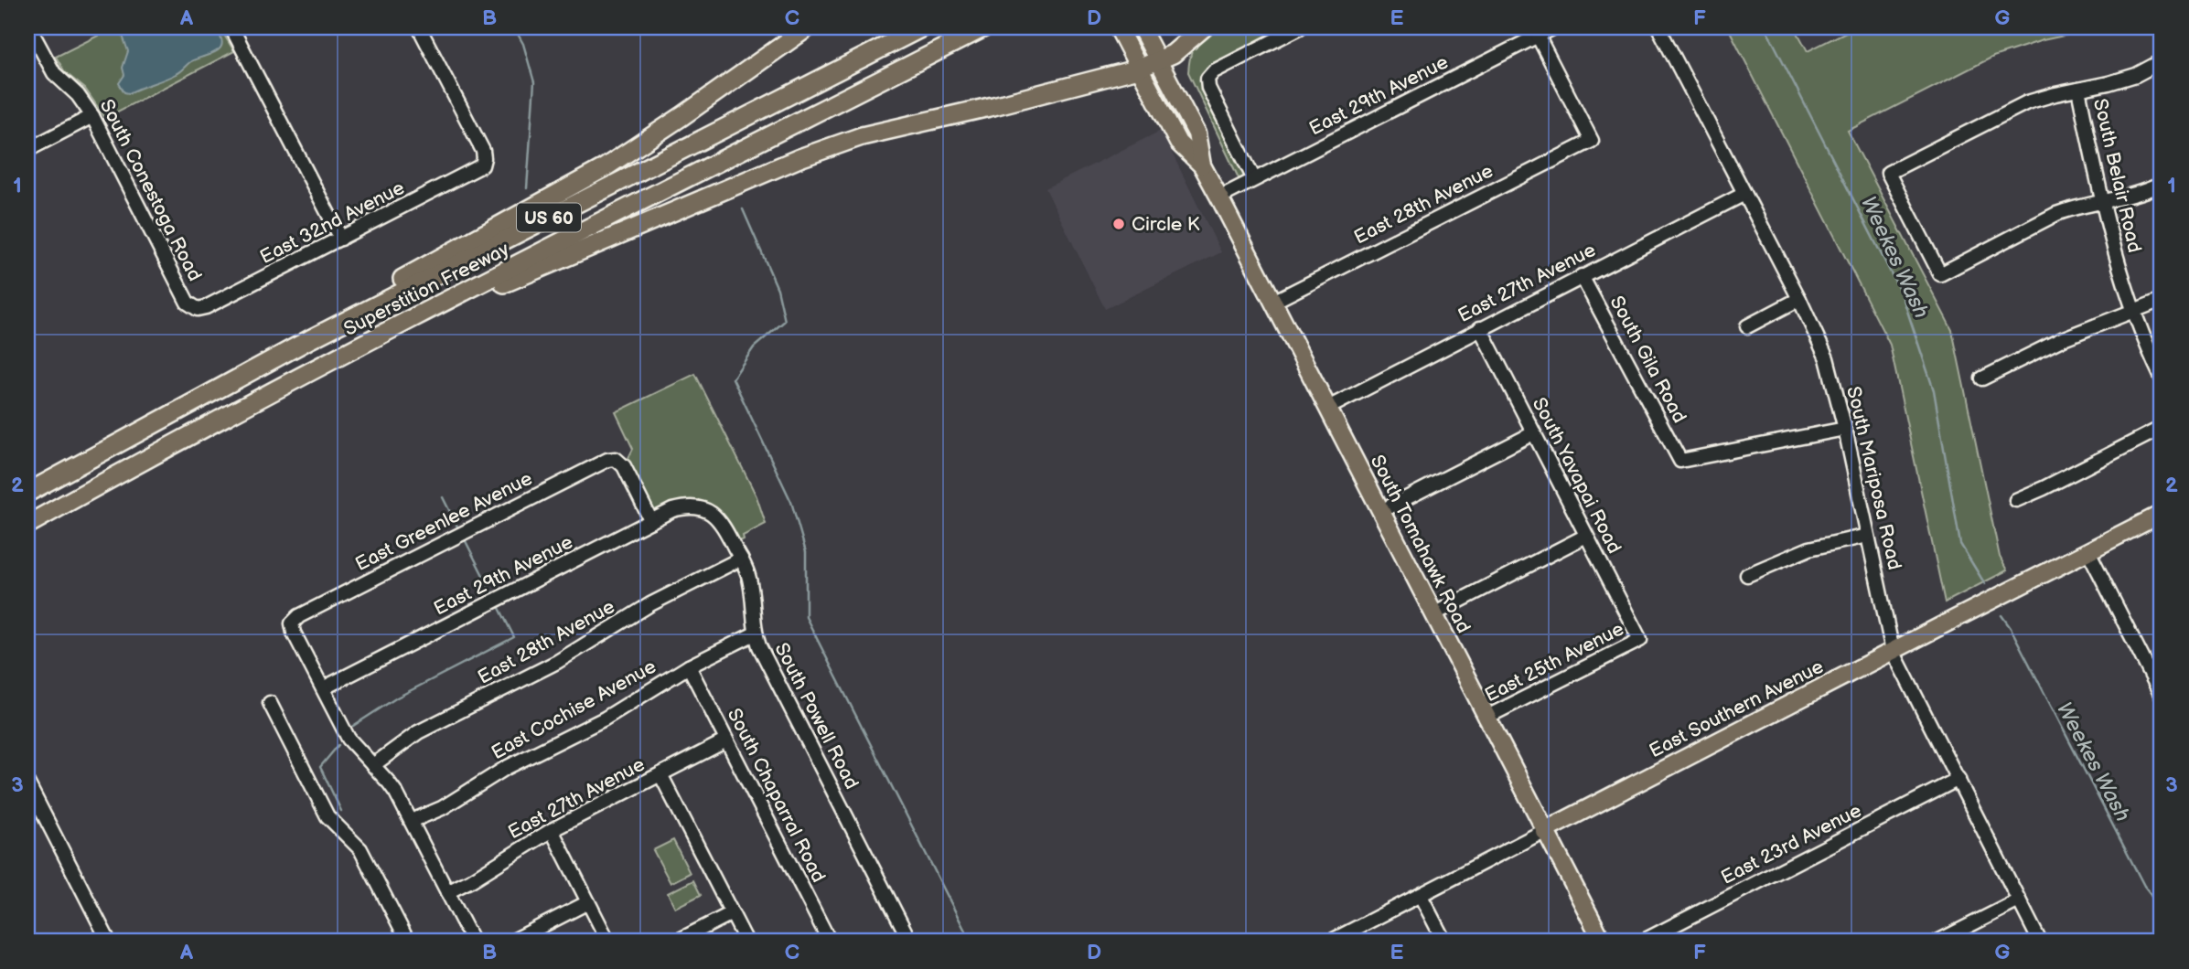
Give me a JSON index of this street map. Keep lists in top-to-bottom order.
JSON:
{
  "streets": {
    "highway": ["US 60", "Superstition Freeway"],
    "main road": ["South Tomahawk Road", "East Southern Avenue"],
    "street": [
      "East 29th Avenue",
      "South Belair Road",
      "South Conestoga Road",
      "East 28th Avenue",
      "East 32nd Avenue",
      "East 27th Avenue",
      "South Gila Road",
      "South Yavapai Road",
      "South Mariposa Road",
      "East Greenlee Avenue",
      "East 25th Avenue",
      "East Cochise Avenue",
      "South Powell Road",
      "South Chaparral Road",
      "East 23rd Avenue"
    ]
  },
  "crossings": [
    ["East 29th Avenue", "East 28th Avenue"],
    ["East 29th Avenue", "East Greenlee Avenue"],
    ["East 29th Avenue", "South Tomahawk Road"],
    ["East 29th Avenue", "South Powell Road"],
    ["South Conestoga Road", "East 32nd Avenue"],
    ["East 28th Avenue", "South Tomahawk Road"],
    ["East 28th Avenue", "South Powell Road"],
    ["East 27th Avenue", "South Gila Road"],
    ["East 27th Avenue", "South Yavapai Road"],
    ["East 27th Avenue", "South Mariposa Road"],
    ["East 27th Avenue", "South Tomahawk Road"],
    ["East 27th Avenue", "South Chaparral Road"],
    ["South Gila Road", "South Mariposa Road"],
    ["South Yavapai Road", "East 25th Avenue"],
    ["South Mariposa Road", "East Southern Avenue"],
    ["South Mariposa Road", "East 23rd Avenue"],
    ["South Tomahawk Road", "East 25th Avenue"],
    ["South Tomahawk Road", "East Southern Avenue"],
    ["East Cochise Avenue", "South Powell Road"],
    ["East Cochise Avenue", "South Chaparral Road"]
  ],
  "water": ["Weekes Wash"],
  "places": ["Circle K"],
  "grid": {
    "columns": [
      "A",
      "B",
      "C",
      "D",
      "E",
      "F",
      "G"
    ],
    "rows": ["1", "2", "3"]
  }
}
